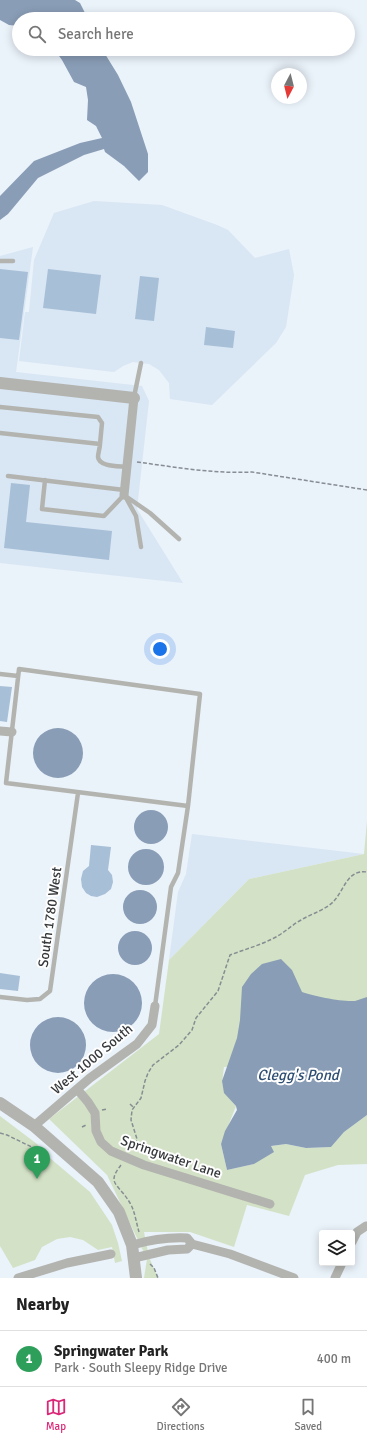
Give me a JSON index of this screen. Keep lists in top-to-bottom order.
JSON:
{
  "streets": {
    "street": ["West 1000 South", "Springwater Lane"],
    "lane": ["South 1780 West"]
  },
  "crossings": [
    ["West 1000 South", "Springwater Lane"]
  ],
  "water": ["Clegg's Pond"],
  "north": "bottom",
  "page": {
    "search": "Search here",
    "pins": "1",
    "heading": "Nearby",
    "list": [
      {
        "mark": "1",
        "name": "Springwater Park",
        "note": "Park · South Sleepy Ridge Drive",
        "value": "400 m"
      }
    ],
    "nav": ["Map", "Directions", "Saved"]
  }
}
